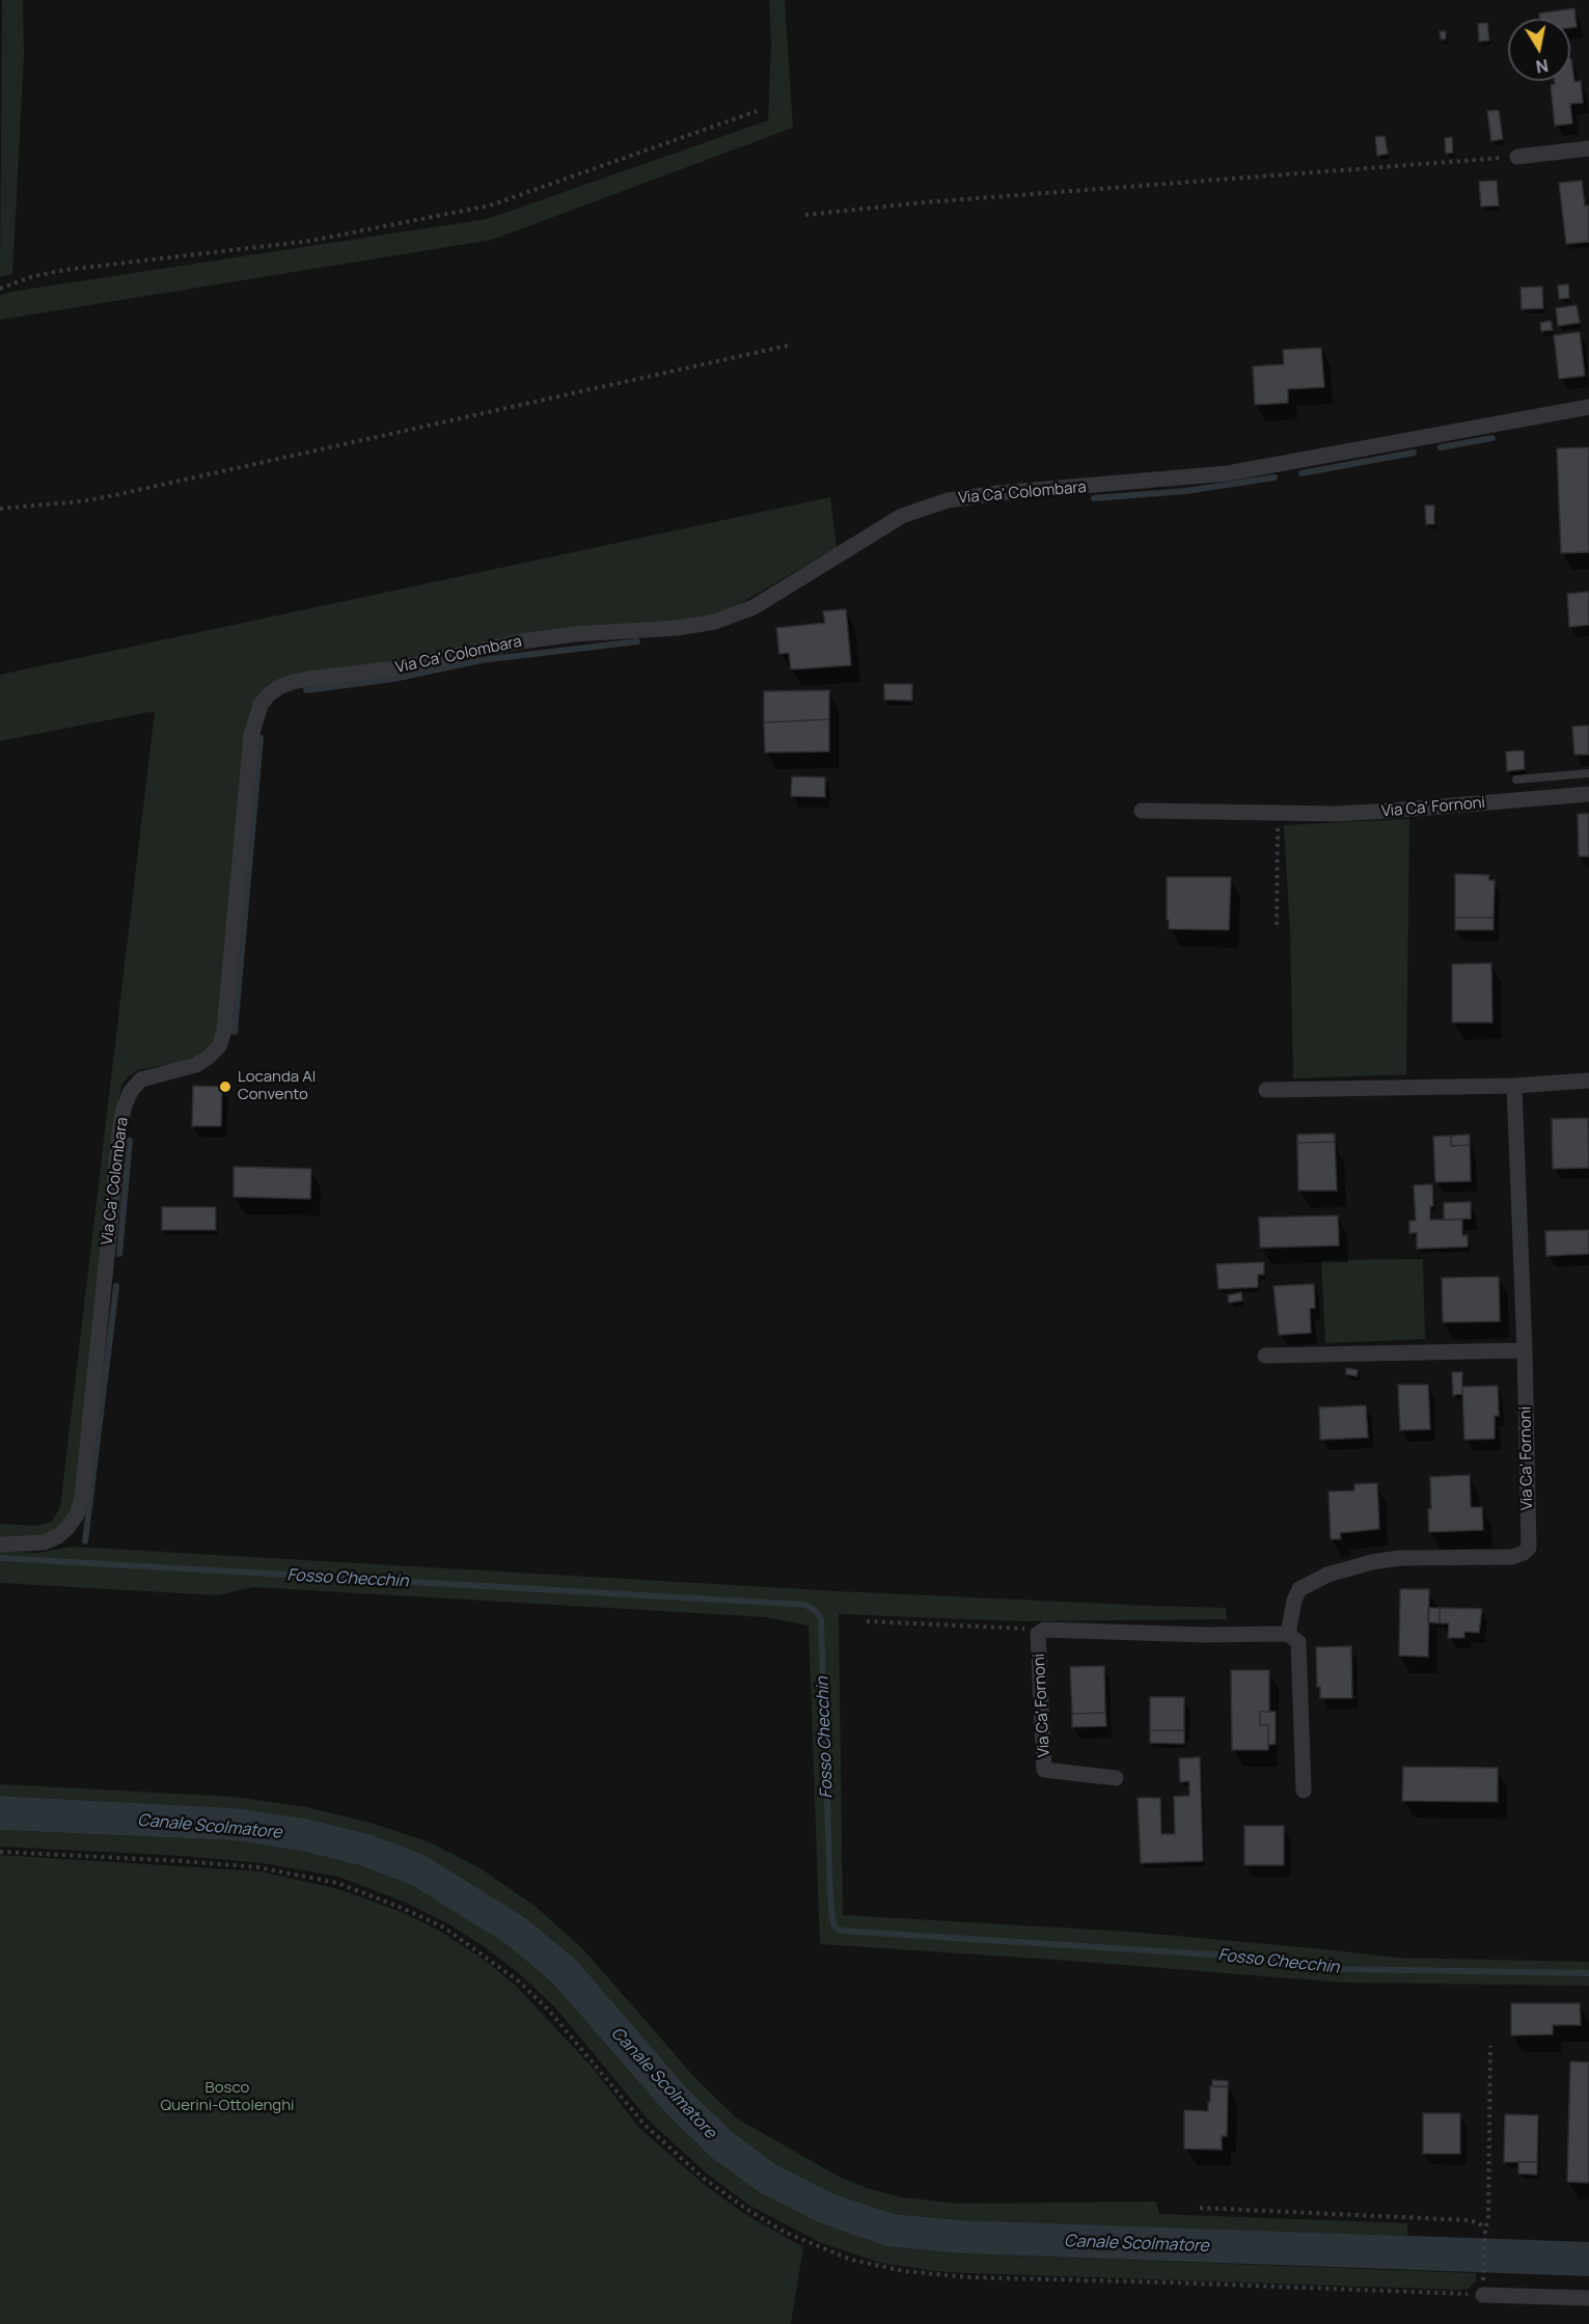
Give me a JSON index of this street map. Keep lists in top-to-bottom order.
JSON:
{
  "streets": {
    "street": ["Via Ca' Colombara", "Via Ca' Fornoni"]
  },
  "water": ["Fosso Checchin", "Canale Scolmatore"],
  "parks": ["Bosco Querini-Ottolenghi"],
  "places": ["Locanda Al Convento"],
  "north": "bottom"
}
